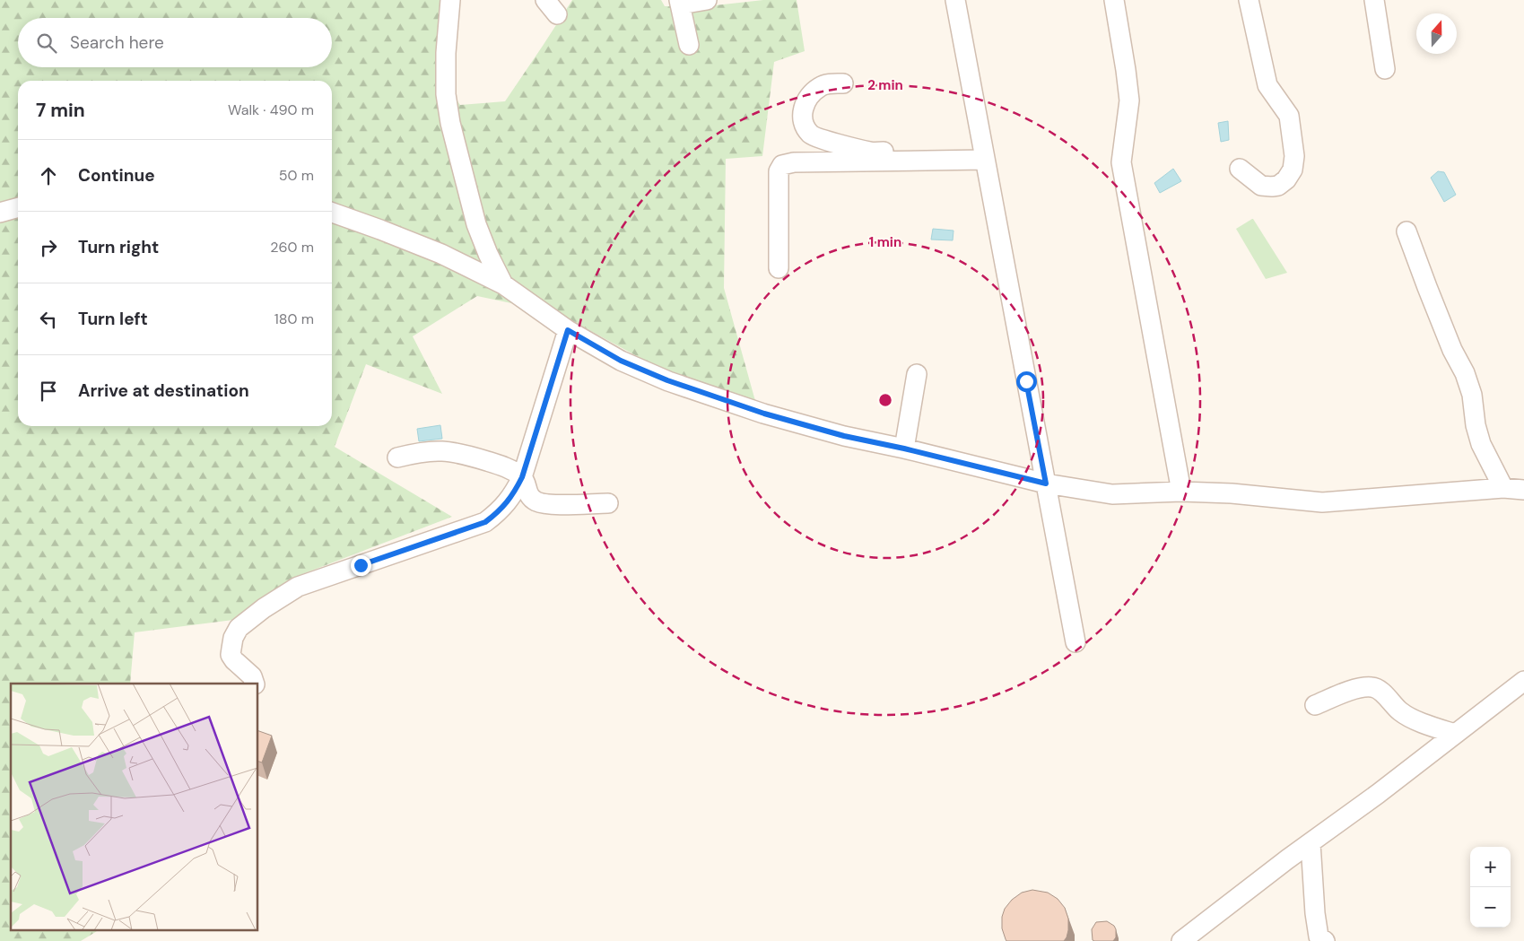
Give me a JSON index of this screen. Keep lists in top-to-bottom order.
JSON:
{
  "north": "top",
  "page": {
    "search": "Search here",
    "heading": ["7 min", "Walk · 490 m"],
    "list": [
      ["Continue", "50 m"],
      ["Turn right", "260 m"],
      ["Turn left", "180 m"],
      "Arrive at destination"
    ],
    "map_buttons": ["+", "−"]
  },
  "rings": ["2 min", "1 min"]
}
